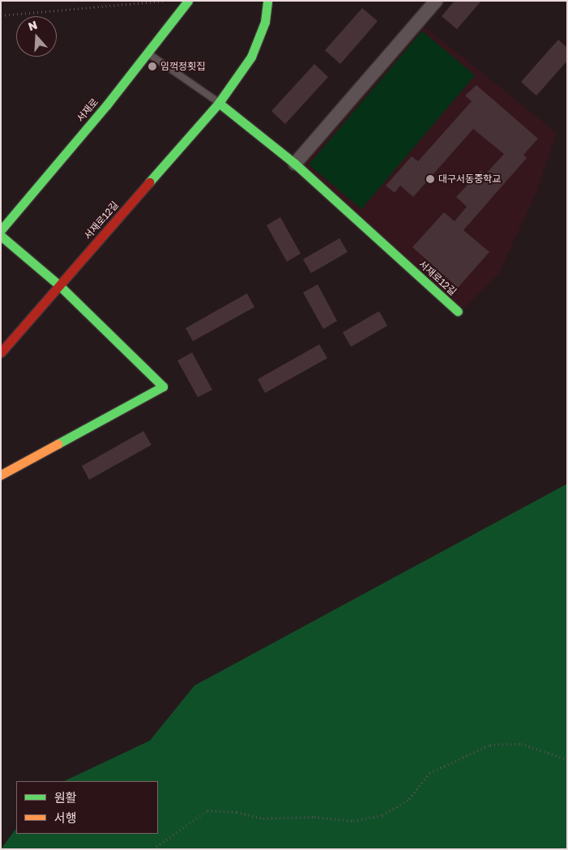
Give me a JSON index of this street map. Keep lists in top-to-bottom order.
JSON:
{
  "streets": {
    "street": ["서재로", "서재로12길"]
  },
  "places": ["임꺽정횟집", "대구서동중학교"],
  "legend": ["원활", "서행"],
  "north": "top"
}
